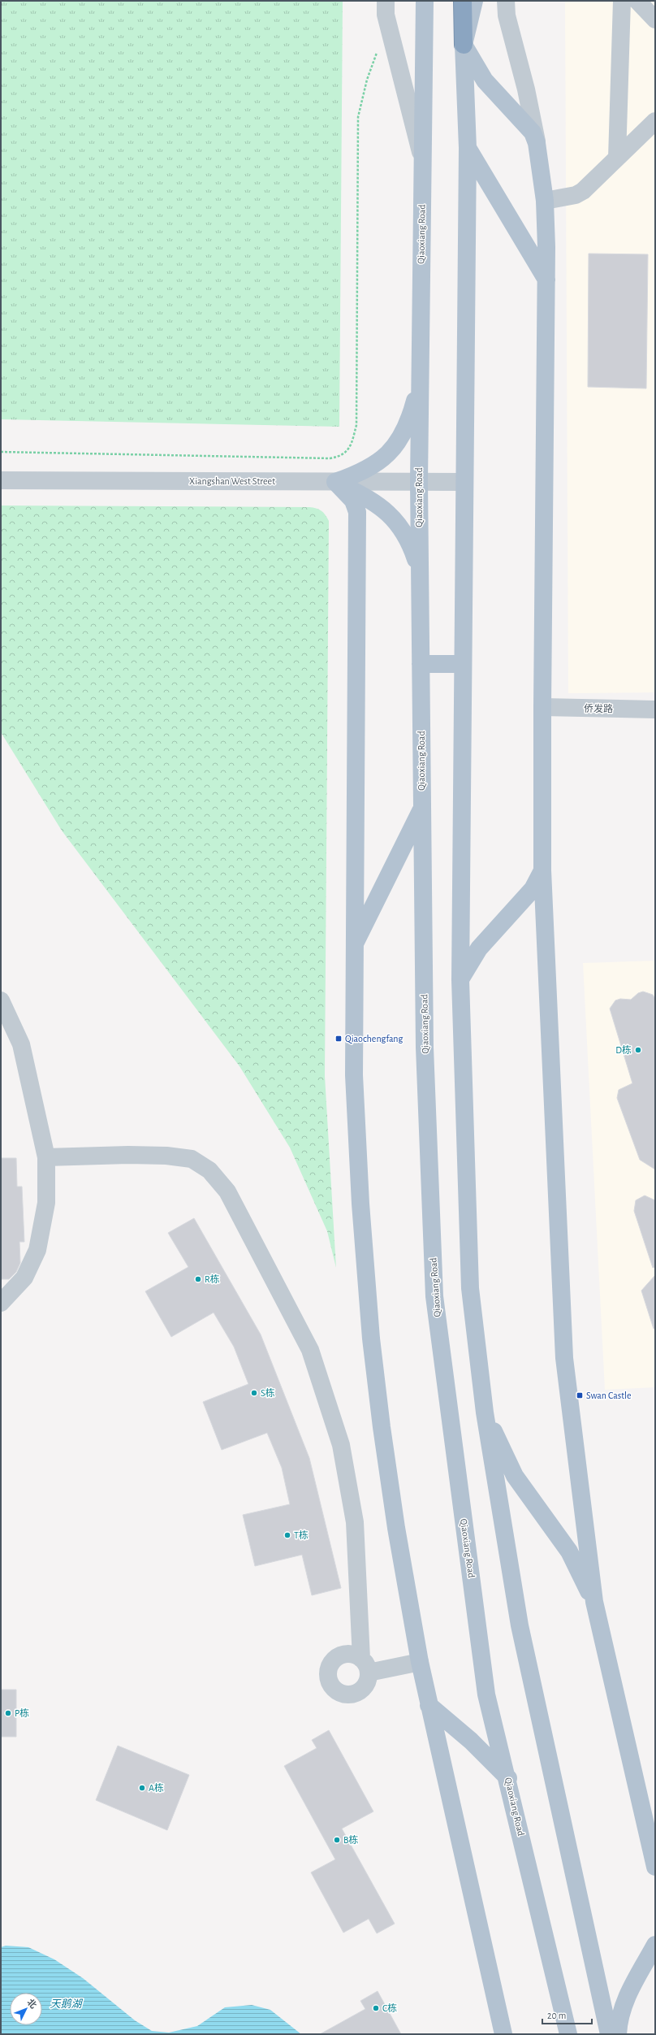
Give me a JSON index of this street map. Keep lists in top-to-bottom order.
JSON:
{
  "streets": {
    "main road": ["Qiaoxiang Road"],
    "street": ["Xiangshan West Street", "侨发路"]
  },
  "crossings": [
    ["Qiaoxiang Road", "Xiangshan West Street"]
  ],
  "water": ["天鹅湖"],
  "places": {
    "transit": ["Qiaochengfang", "Swan Castle"],
    "other": [
      "D栋",
      "R栋",
      "S栋",
      "T栋",
      "P栋",
      "A栋",
      "B栋",
      "C栋"
    ]
  },
  "scale_bar": "20 m",
  "north": "top right"
}
